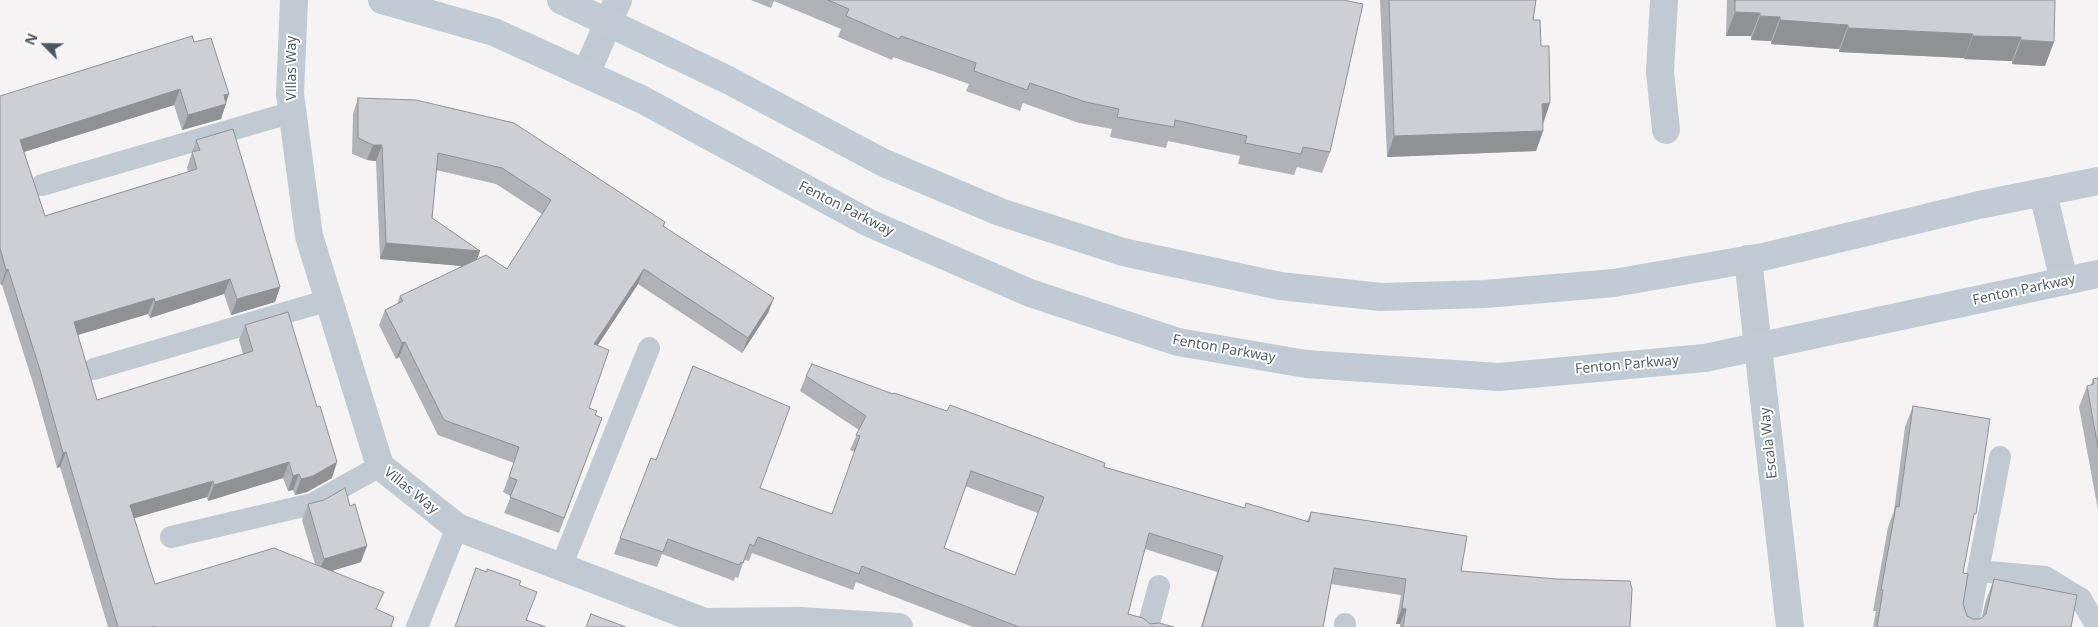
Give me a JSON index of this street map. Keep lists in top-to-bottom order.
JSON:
{
  "streets": {
    "street": ["Villas Way", "Fenton Parkway", "Escala Way"]
  },
  "crossings": [
    ["Fenton Parkway", "Escala Way"]
  ],
  "north": "top left"
}
